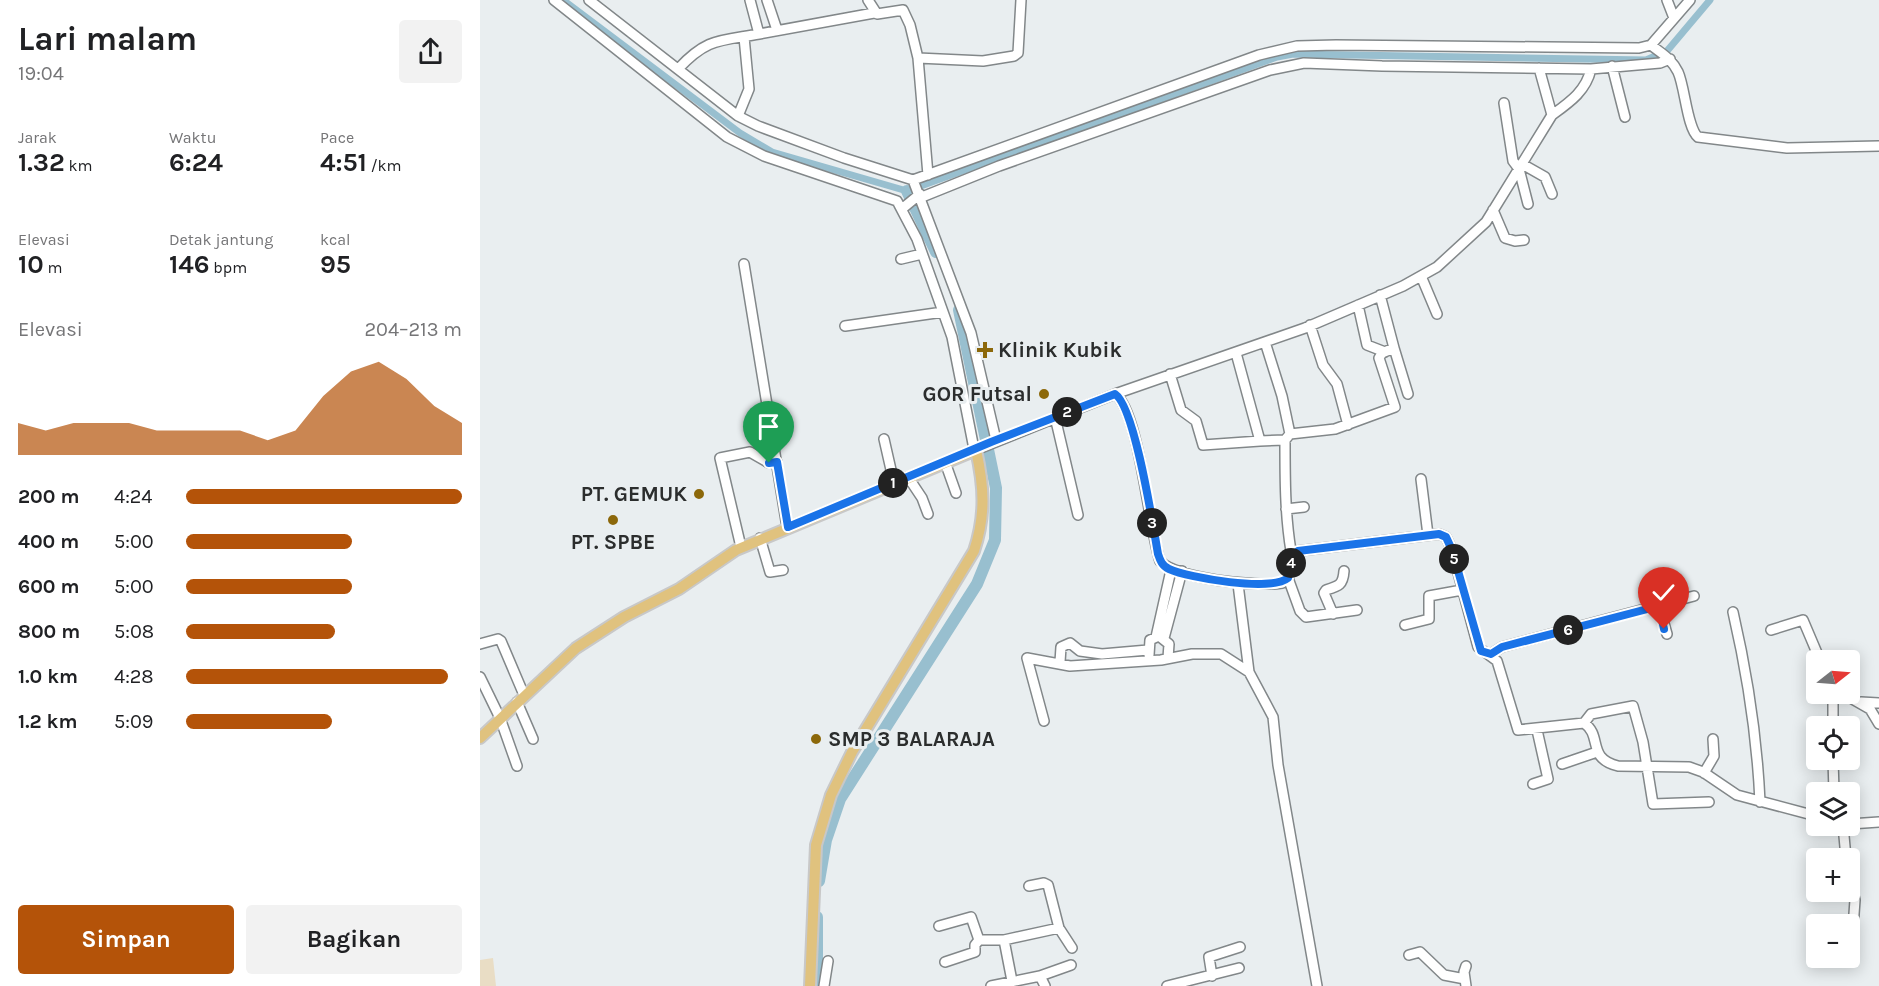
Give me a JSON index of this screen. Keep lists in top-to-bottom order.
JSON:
{
  "places": {
    "health": ["Klinik Kubik"],
    "other": [
      "GOR Futsal",
      "PT. GEMUK",
      "PT. SPBE",
      "SMP 3 BALARAJA"
    ]
  },
  "north": "right",
  "page": {
    "heading": ["Lari malam", "19:04"],
    "stats": [
      ["Jarak", "1.32 km"],
      ["Waktu", "6:24"],
      ["Pace", "4:51 /km"],
      ["Elevasi", "10 m"],
      ["Detak jantung", "146 bpm"],
      ["kcal", "95"]
    ],
    "chart": ["Elevasi", "204–213 m"],
    "pins": [
      "2",
      "1",
      "3",
      "5",
      "4",
      "6"
    ],
    "list": [
      {
        "name": "200 m",
        "note": "4:24"
      },
      {
        "name": "400 m",
        "note": "5:00"
      },
      {
        "name": "600 m",
        "note": "5:00"
      },
      {
        "name": "800 m",
        "note": "5:08"
      },
      {
        "name": "1.0 km",
        "note": "4:28"
      },
      {
        "name": "1.2 km",
        "note": "5:09"
      }
    ],
    "map_buttons": ["+", "−"],
    "buttons": ["Simpan", "Bagikan"]
  }
}
